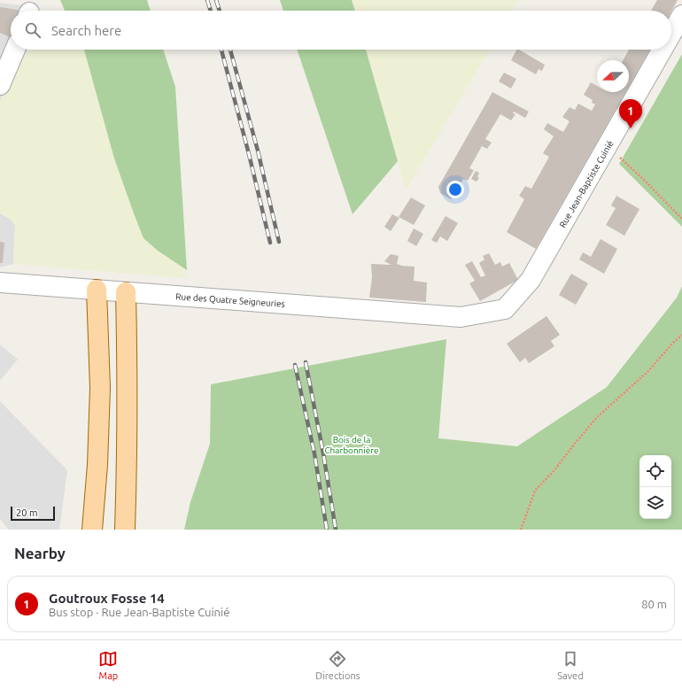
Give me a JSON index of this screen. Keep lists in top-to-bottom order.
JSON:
{
  "streets": {
    "street": ["Rue Jean-Baptiste Cuinié", "Rue des Quatre Seigneuries"]
  },
  "crossings": [
    ["Rue Jean-Baptiste Cuinié", "Rue des Quatre Seigneuries"]
  ],
  "parks": ["Bois de la Charbonnière"],
  "scale_bar": "20 m",
  "north": "left",
  "page": {
    "search": "Search here",
    "pins": "1",
    "scale": "20 m",
    "heading": "Nearby",
    "list": [
      {
        "mark": "1",
        "name": "Goutroux Fosse 14",
        "note": "Bus stop · Rue Jean-Baptiste Cuinié",
        "value": "80 m"
      }
    ],
    "nav": ["Map", "Directions", "Saved"]
  }
}
